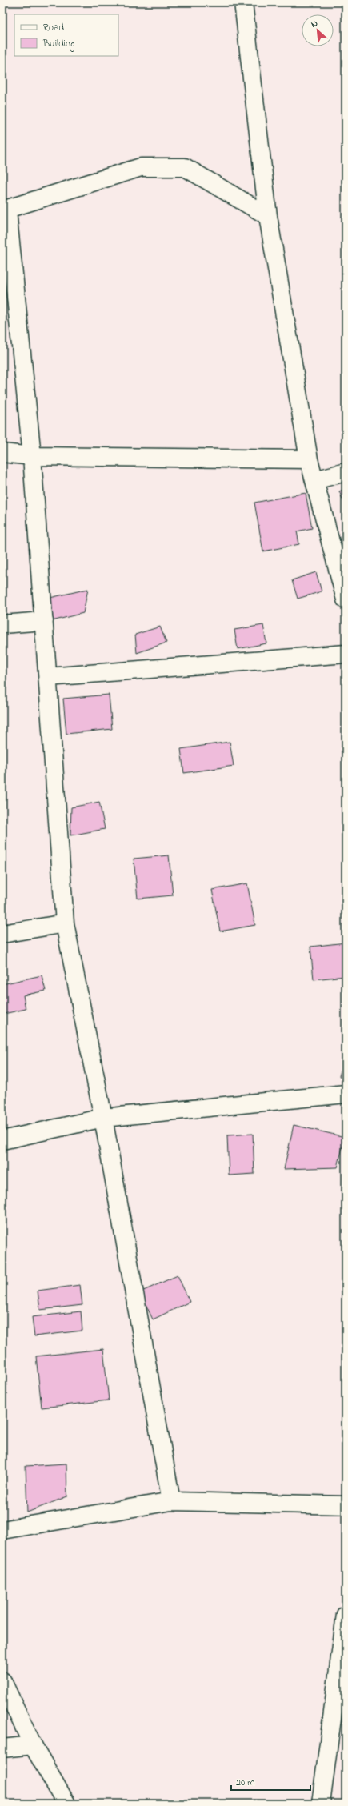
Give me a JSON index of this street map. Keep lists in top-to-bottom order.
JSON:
{
  "legend": ["Road", "Building"],
  "scale_bar": "20 m",
  "north": "top left"
}
